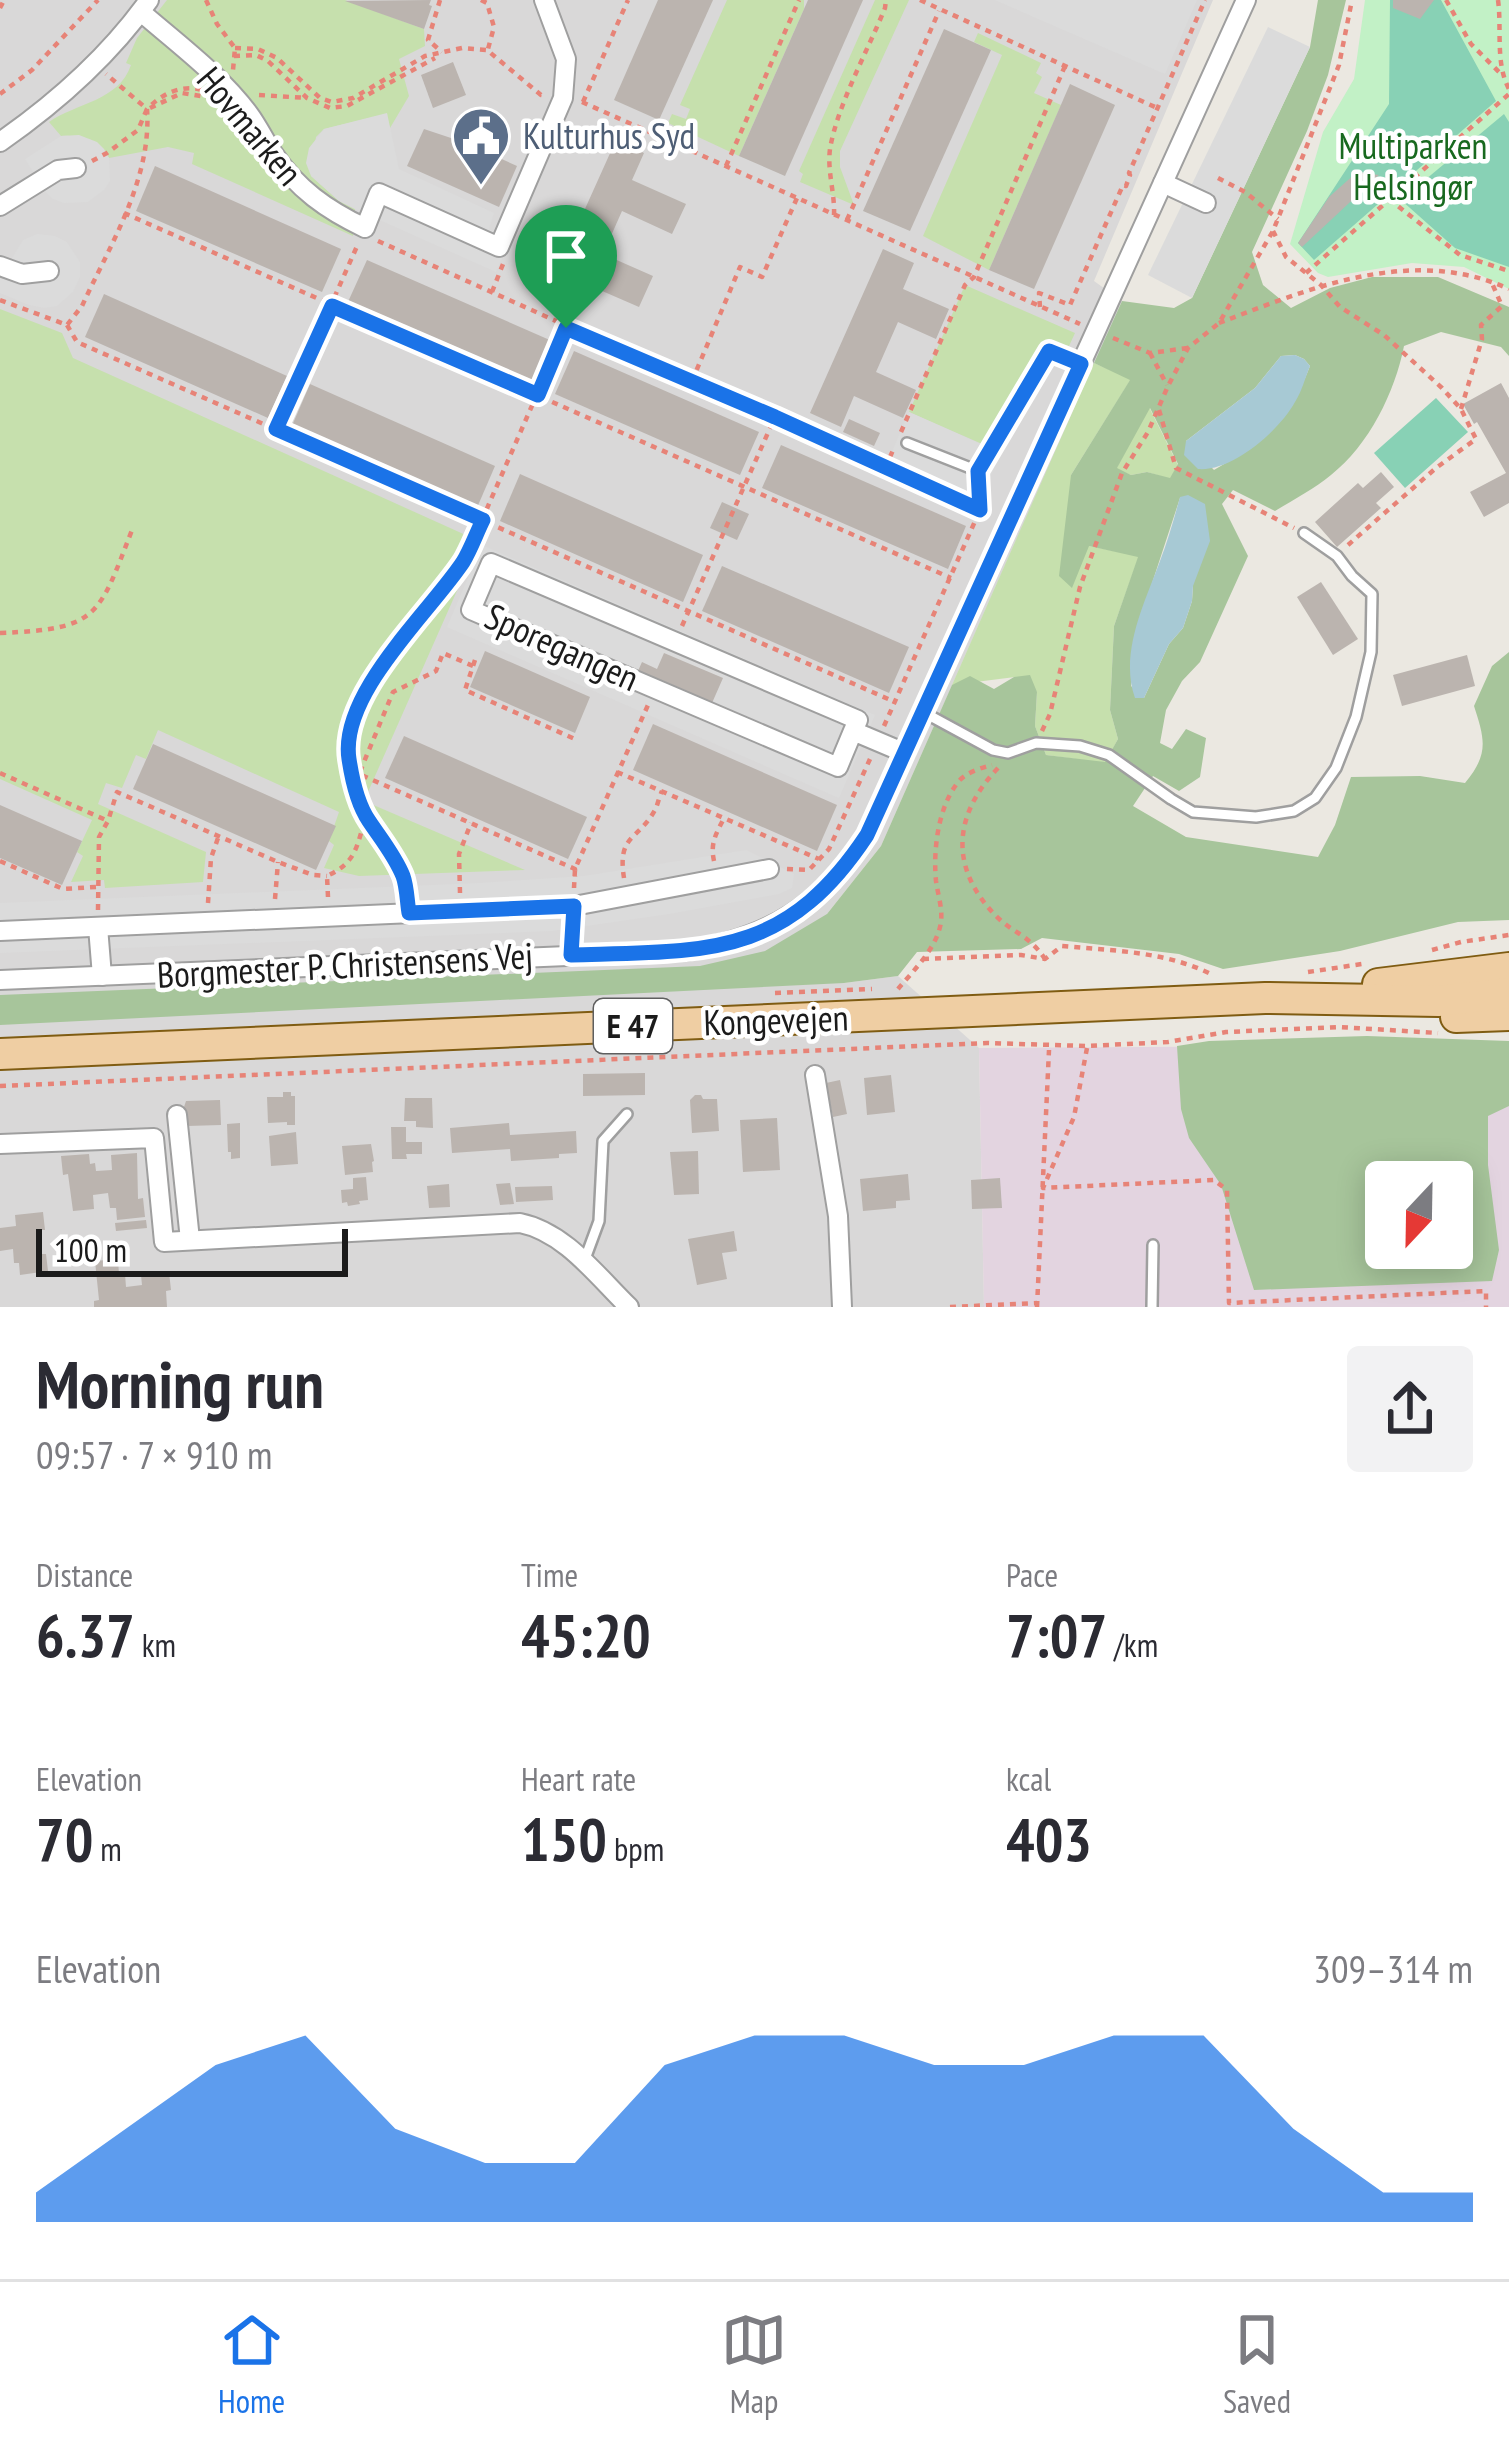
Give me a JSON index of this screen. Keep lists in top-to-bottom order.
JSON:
{
  "streets": {
    "main road": ["Kongevejen", "E 47"],
    "street": ["Hovmarken", "Sporegangen", "Borgmester P. Christensens Vej"]
  },
  "crossings": [
    ["Sporegangen", "Borgmester P. Christensens Vej"]
  ],
  "parks": ["Multiparken Helsingør"],
  "places": {
    "public building": ["Kulturhus Syd"]
  },
  "scale_bar": "100 m",
  "north": "bottom",
  "page": {
    "scale": "100 m",
    "heading": ["Morning run", "09:57 · 7 × 910 m"],
    "stats": [
      ["Distance", "6.37 km"],
      ["Time", "45:20"],
      ["Pace", "7:07 /km"],
      ["Elevation", "70 m"],
      ["Heart rate", "150 bpm"],
      ["kcal", "403"]
    ],
    "chart": ["Elevation", "309–314 m"],
    "tabs": ["Home", "Map", "Saved"]
  }
}
